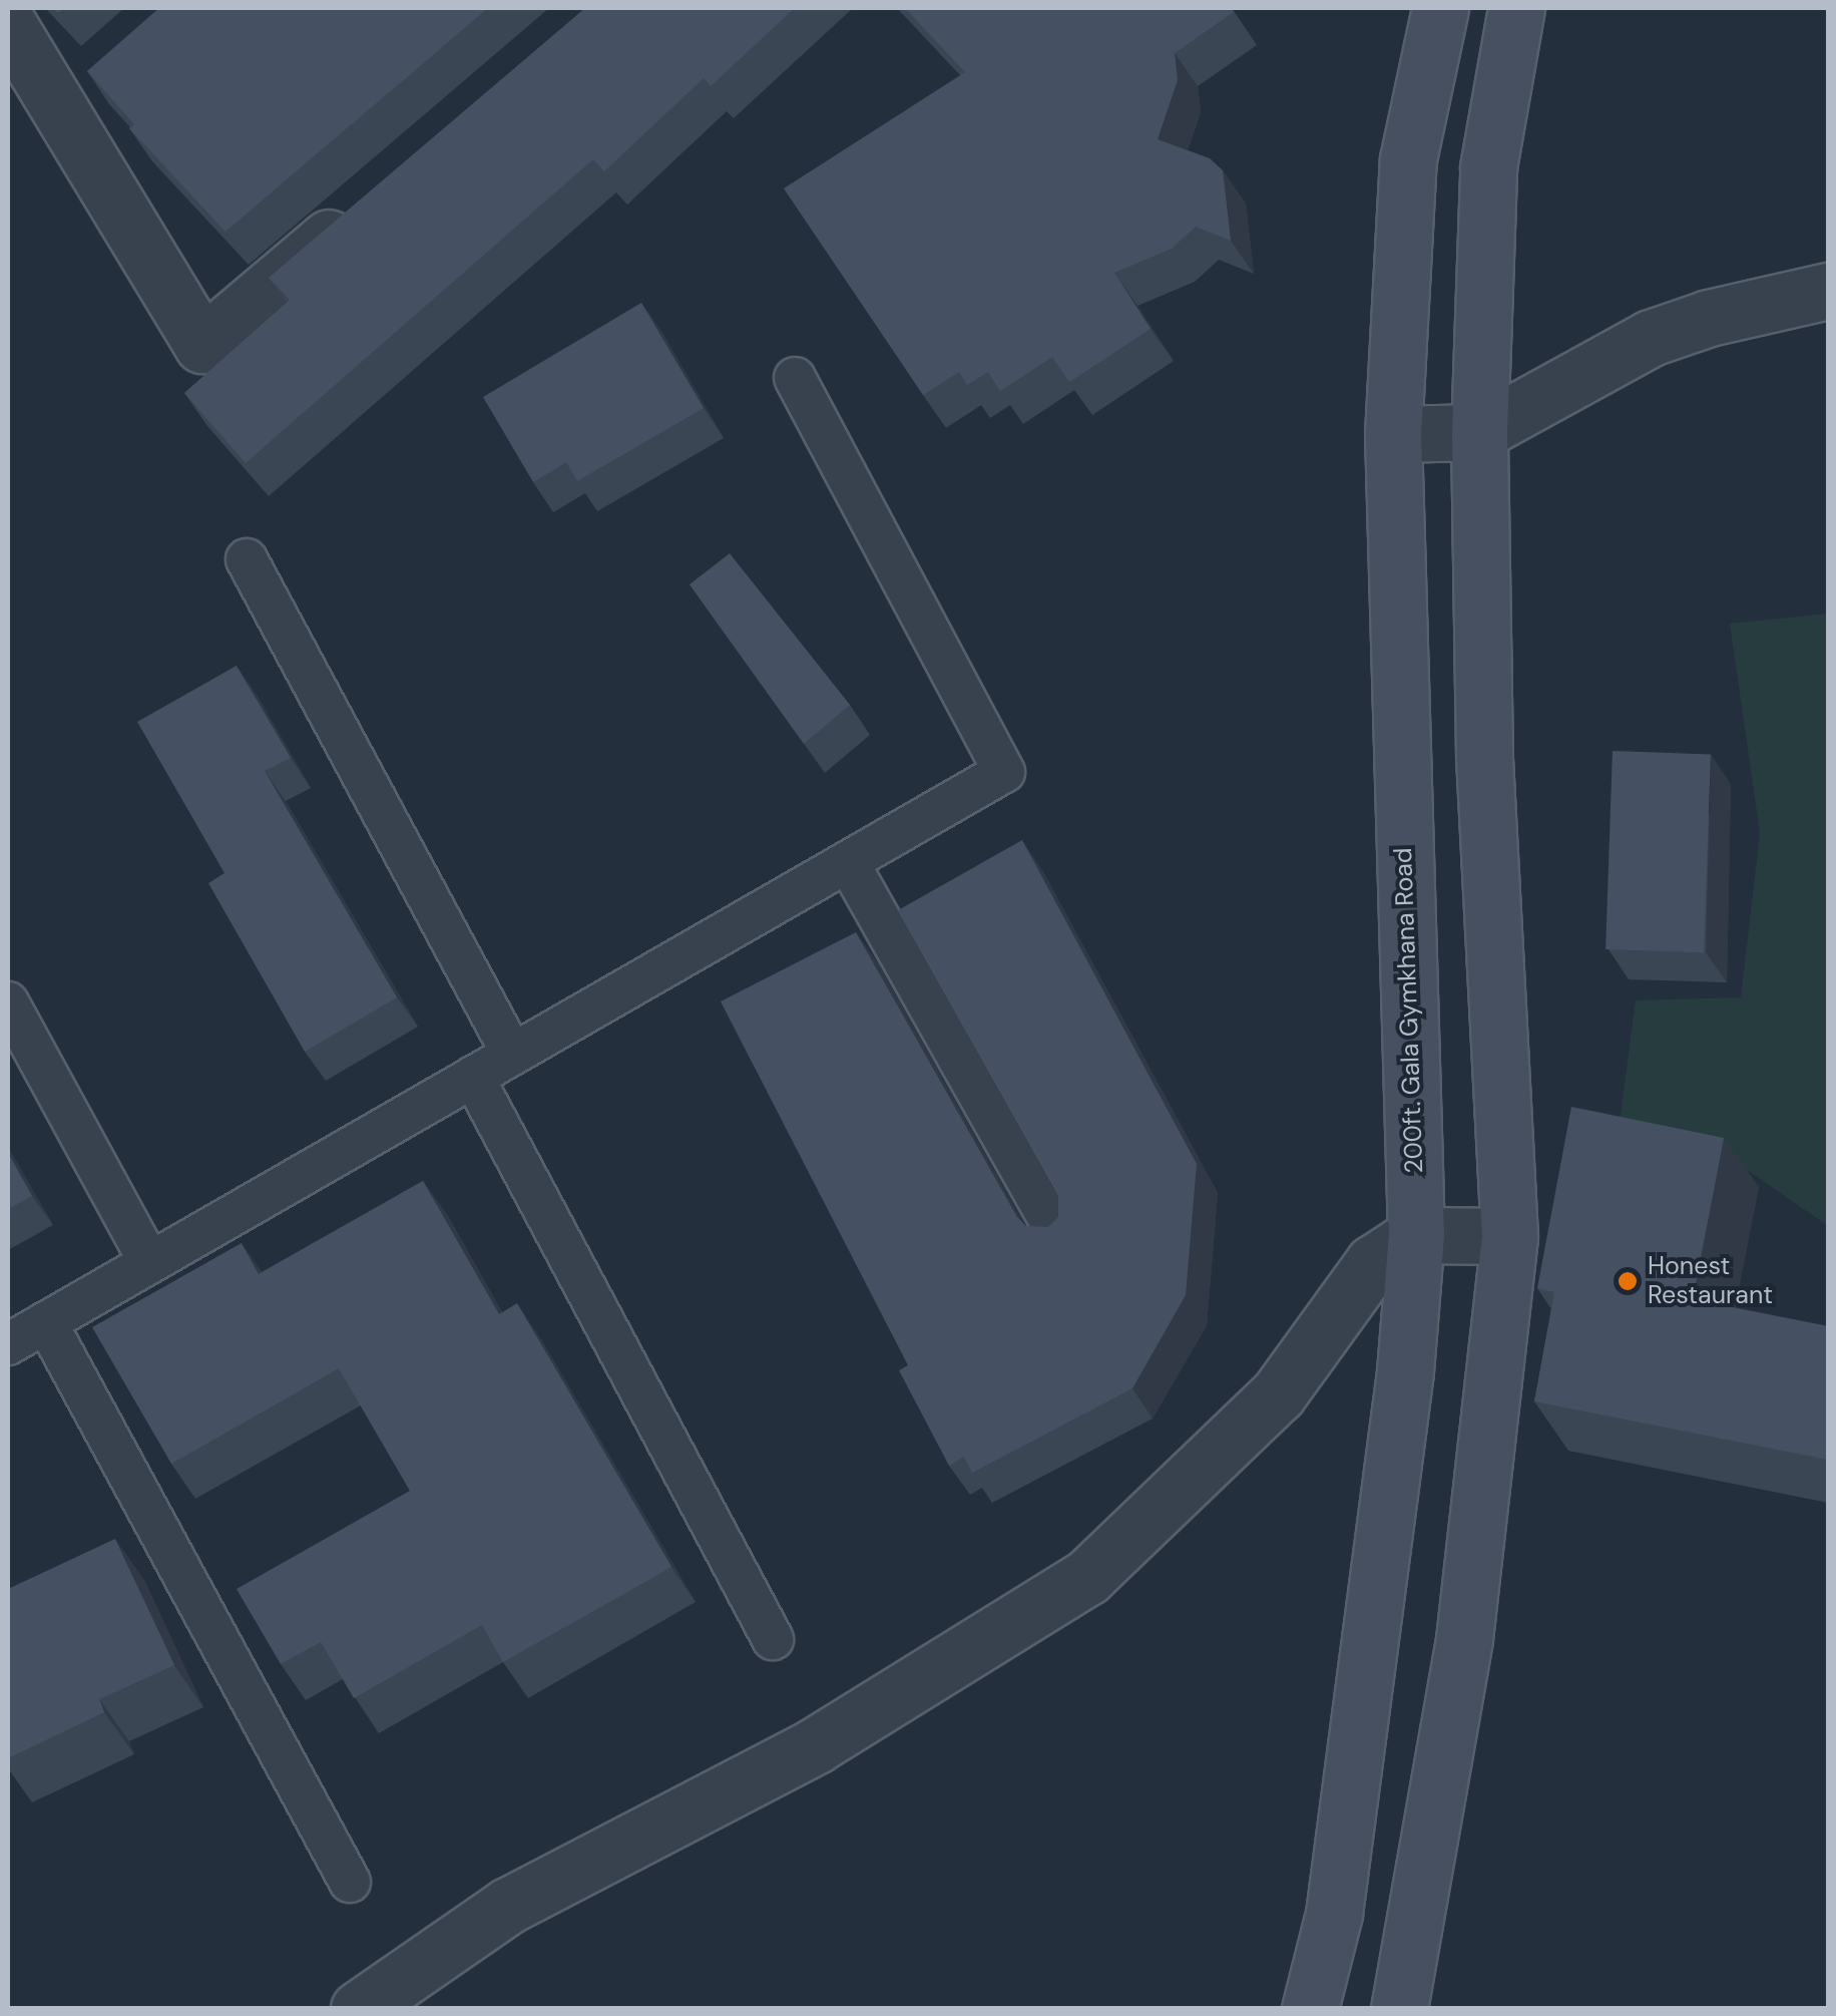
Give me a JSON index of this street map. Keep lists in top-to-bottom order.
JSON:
{
  "streets": {
    "street": ["200ft. Gala Gymkhana Road"]
  },
  "places": ["Honest Restaurant"]
}
